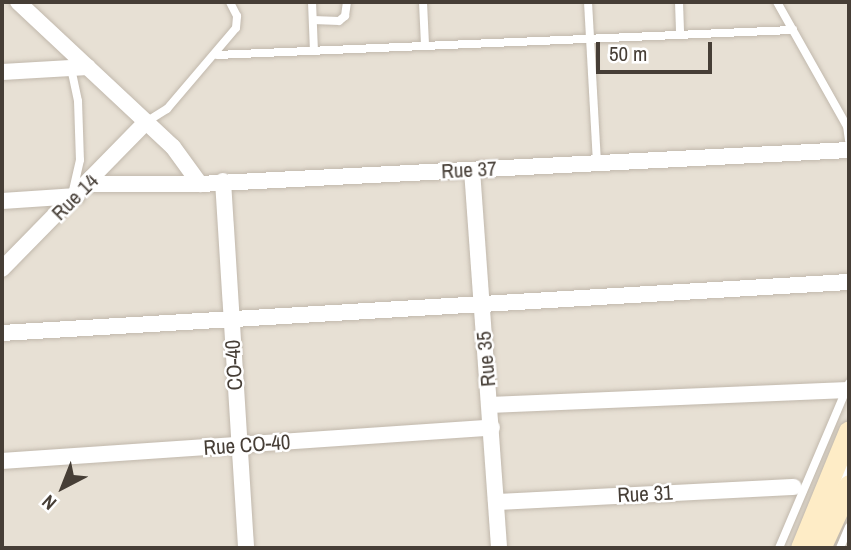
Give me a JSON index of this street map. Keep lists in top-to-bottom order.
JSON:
{
  "streets": {
    "street": [
      "Rue 37",
      "Rue 14",
      "Rue 35",
      "CO-40",
      "Rue CO-40",
      "Rue 31"
    ]
  },
  "crossings": [
    ["Rue 37", "Rue 14"],
    ["Rue 37", "Rue 35"],
    ["Rue 37", "CO-40"],
    ["Rue 35", "Rue CO-40"],
    ["Rue 35", "Rue 31"],
    ["CO-40", "Rue CO-40"]
  ],
  "scale_bar": "50 m",
  "north": "bottom left"
}
